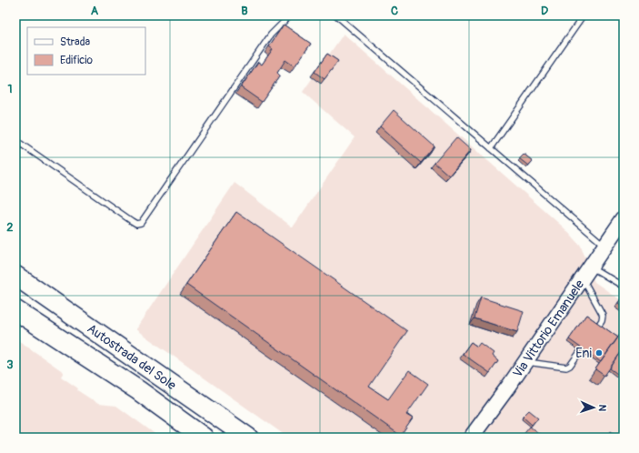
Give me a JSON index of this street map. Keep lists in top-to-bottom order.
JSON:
{
  "streets": {
    "highway": ["Autostrada del Sole"],
    "main road": ["Via Vittorio Emanuele"]
  },
  "places": ["Eni"],
  "legend": ["Strada", "Edificio"],
  "north": "right",
  "grid": {
    "columns": [
      "A",
      "B",
      "C",
      "D"
    ],
    "rows": ["1", "2", "3"]
  }
}
